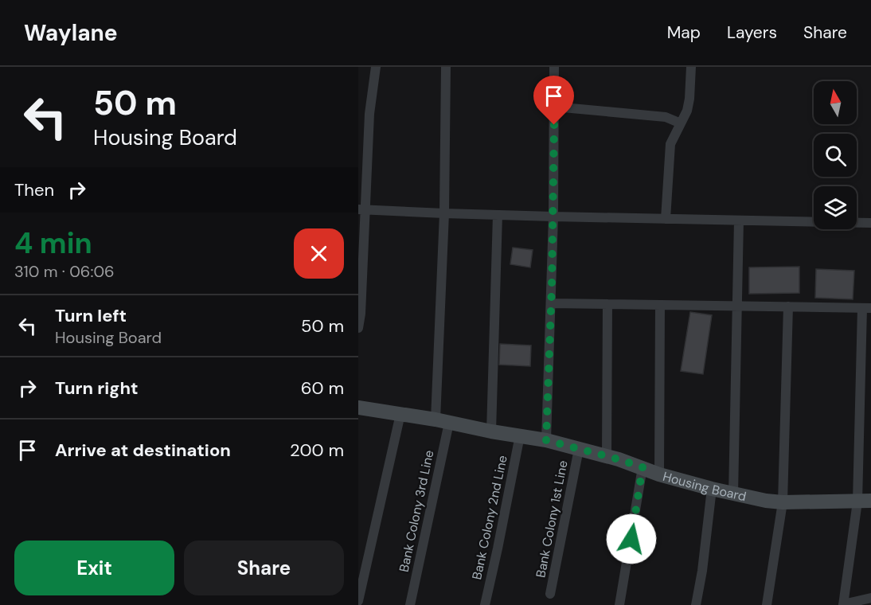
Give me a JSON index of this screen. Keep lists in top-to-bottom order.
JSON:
{
  "streets": {
    "main road": ["Housing Board"],
    "street": ["Bank Colony 3rd Line", "Bank Colony 2nd Line", "Bank Colony 1st Line"]
  },
  "crossings": [
    ["Housing Board", "Bank Colony 3rd Line"],
    ["Housing Board", "Bank Colony 2nd Line"],
    ["Housing Board", "Bank Colony 1st Line"]
  ],
  "north": "top",
  "page": {
    "header": "Waylane",
    "nav": ["Map", "Layers", "Share"],
    "turn": ["50 m", "Housing Board"],
    "then": "Then",
    "heading": ["4 min", "310 m · 06:06"],
    "list": [
      {
        "name": "Turn left",
        "note": "Housing Board",
        "value": "50 m"
      },
      {
        "name": "Turn right",
        "value": "60 m"
      },
      {
        "name": "Arrive at destination",
        "value": "200 m"
      }
    ],
    "buttons": ["Exit", "Share"]
  }
}
